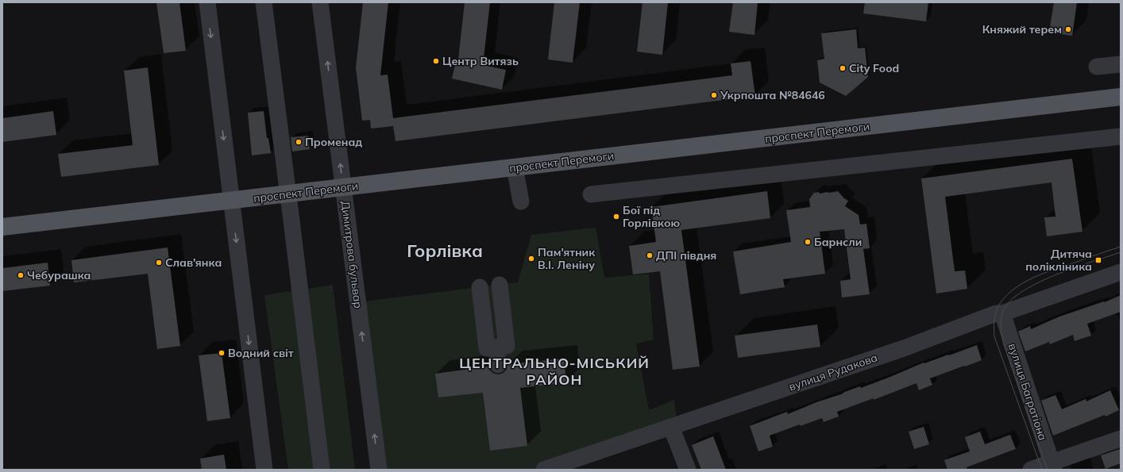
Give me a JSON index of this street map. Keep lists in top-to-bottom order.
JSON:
{
  "streets": {
    "main road": ["проспект Перемоги"],
    "street": ["Димитрова бульвар", "вулиця Рудакова", "вулиця Багратіона"]
  },
  "crossings": [
    ["проспект Перемоги", "Димитрова бульвар"],
    ["вулиця Рудакова", "вулиця Багратіона"]
  ],
  "districts": ["Горлівка", "ЦЕНТРАЛЬНО-МІСЬКИЙ РАЙОН"],
  "places": {
    "other": [
      "Княжий терем",
      "Центр Витязь",
      "City Food",
      "Укрпошта №84646",
      "Променад",
      "Бої під Горлівкою",
      "Барнсли",
      "ДПІ півдня",
      "Пам'ятник В.І. Леніну",
      "Слав'янка",
      "Чебурашка",
      "Водний світ"
    ],
    "transit": ["Дитяча полікліника"]
  }
}
